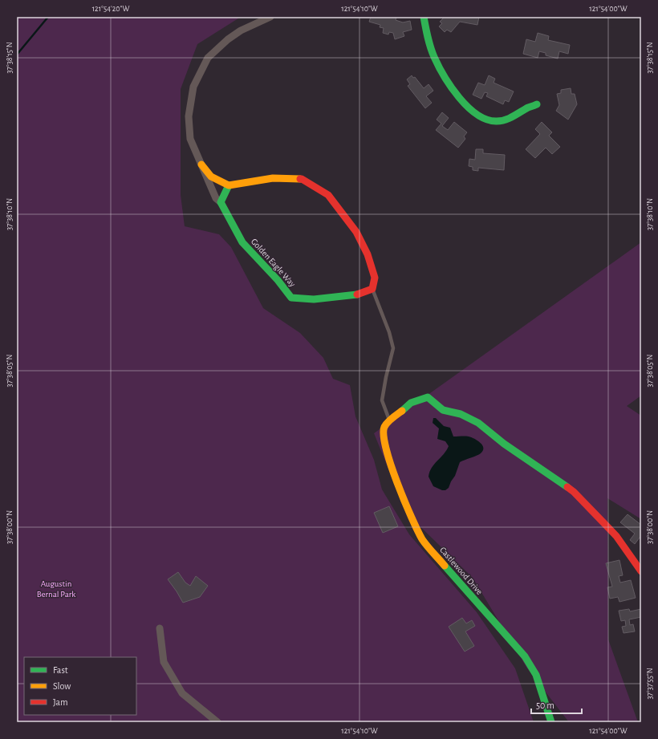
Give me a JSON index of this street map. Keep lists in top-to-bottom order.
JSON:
{
  "streets": {
    "street": ["Golden Eagle Way", "Castlewood Drive"]
  },
  "parks": ["Augustin Bernal Park"],
  "legend": ["Fast", "Slow", "Jam"],
  "scale_bar": "50 m",
  "coordinates": [
    "121°54'20\"W",
    "121°54'10\"W",
    "121°54'00\"W",
    "37°38'15\"N",
    "37°38'10\"N",
    "37°38'05\"N",
    "37°38'00\"N",
    "37°37'55\"N"
  ]
}
